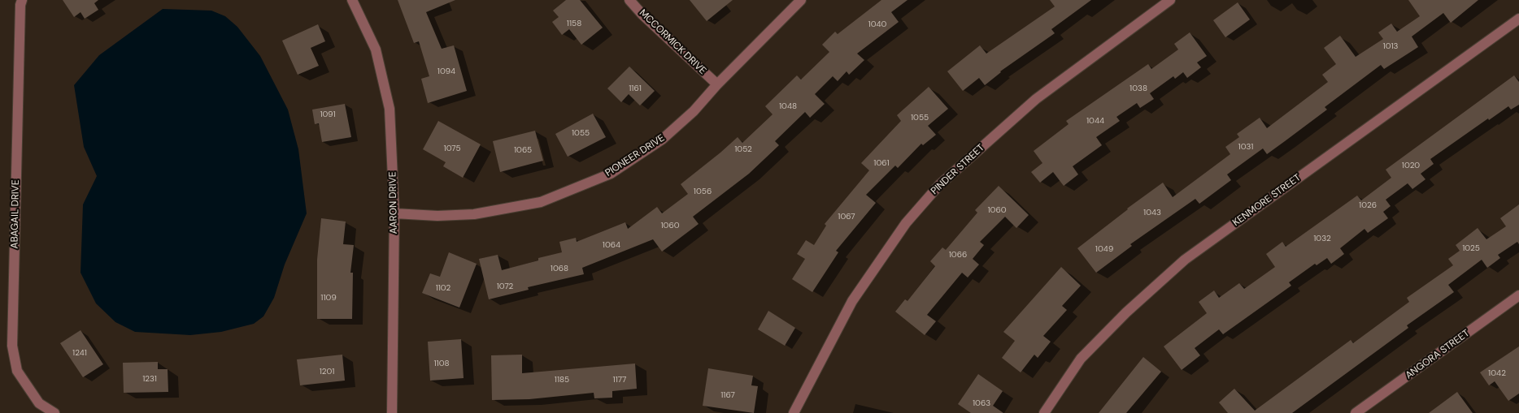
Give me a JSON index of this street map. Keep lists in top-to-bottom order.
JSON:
{
  "streets": {
    "street": [
      "MCCORMICK DRIVE",
      "PIONEER DRIVE",
      "PINDER STREET",
      "KENMORE STREET",
      "AARON DRIVE",
      "ABAGAIL DRIVE",
      "ANGORA STREET"
    ]
  },
  "crossings": [
    ["MCCORMICK DRIVE", "PIONEER DRIVE"],
    ["PIONEER DRIVE", "AARON DRIVE"]
  ],
  "house_numbers": [
    "1158",
    "1040",
    "1013",
    "1094",
    "1161",
    "1038",
    "1048",
    "1091",
    "1055",
    "1044",
    "1055",
    "1031",
    "1075",
    "1052",
    "1065",
    "1061",
    "1020",
    "1056",
    "1026",
    "1060",
    "1043",
    "1067",
    "1060",
    "1032",
    "1064",
    "1025",
    "1049",
    "1066",
    "1068",
    "1072",
    "1102",
    "1109",
    "1241",
    "1108",
    "1201",
    "1042",
    "1231",
    "1185",
    "1177",
    "1167",
    "1063"
  ]
}
